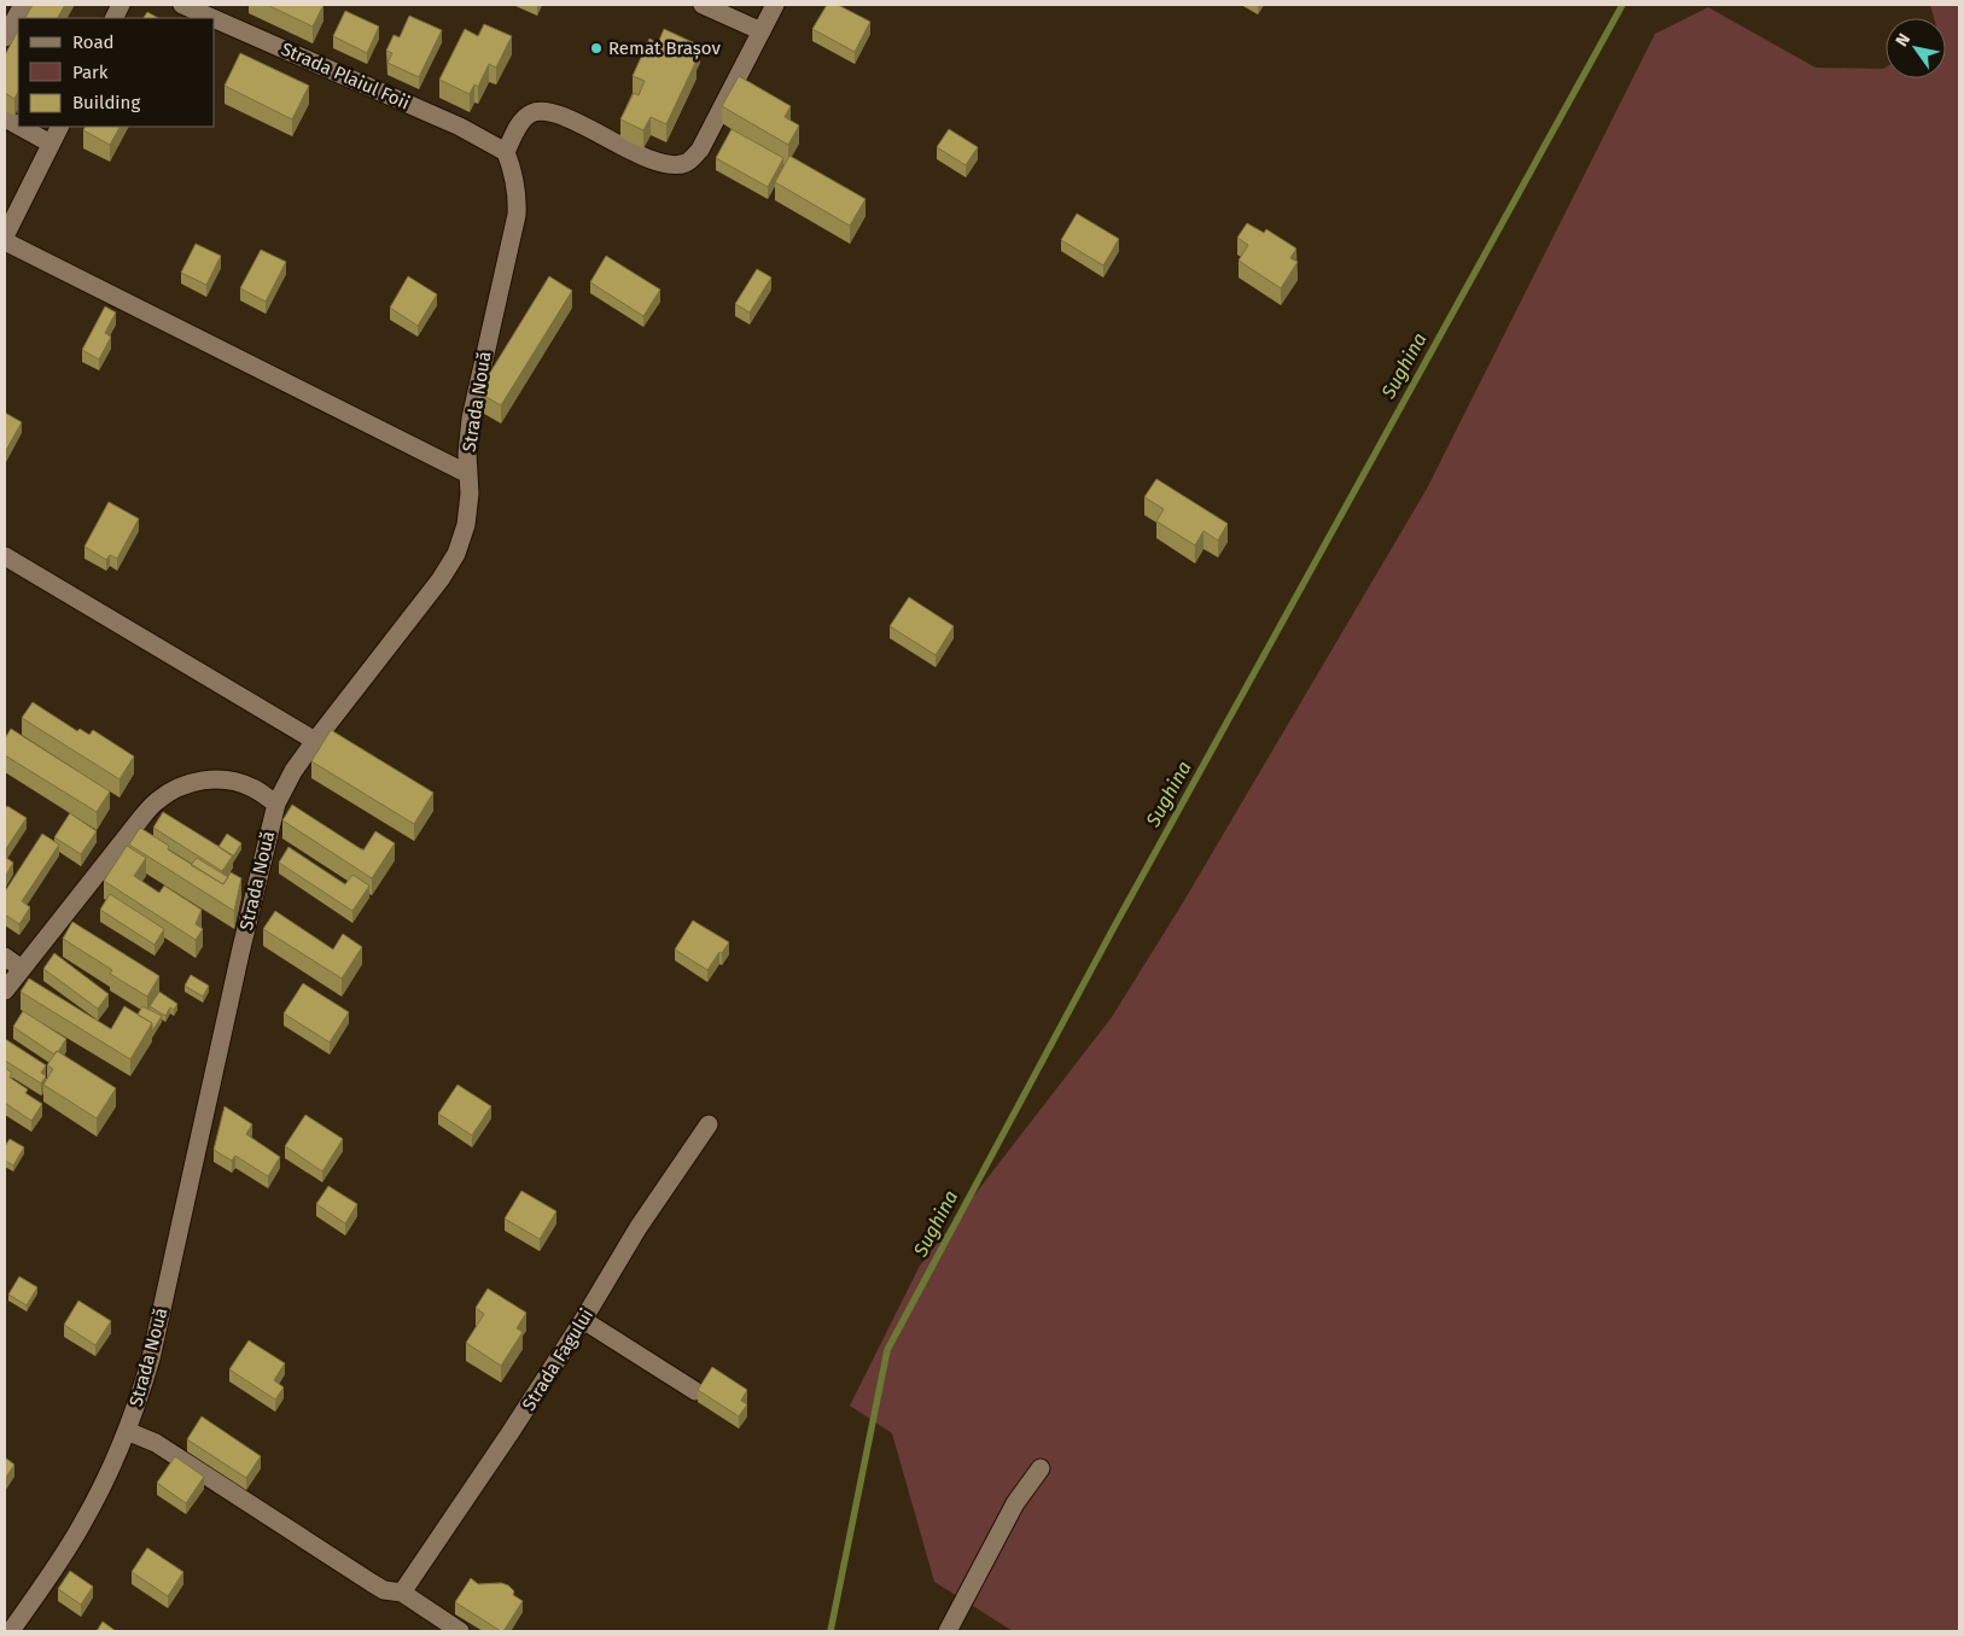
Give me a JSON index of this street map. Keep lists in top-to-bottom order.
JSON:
{
  "streets": {
    "street": ["Strada Plaiul Foii", "Strada Nouă", "Strada Fagului"]
  },
  "crossings": [
    ["Strada Plaiul Foii", "Strada Nouă"]
  ],
  "water": ["Sughina"],
  "places": ["Remat Brașov"],
  "legend": ["Road", "Park", "Building"],
  "north": "top left"
}
